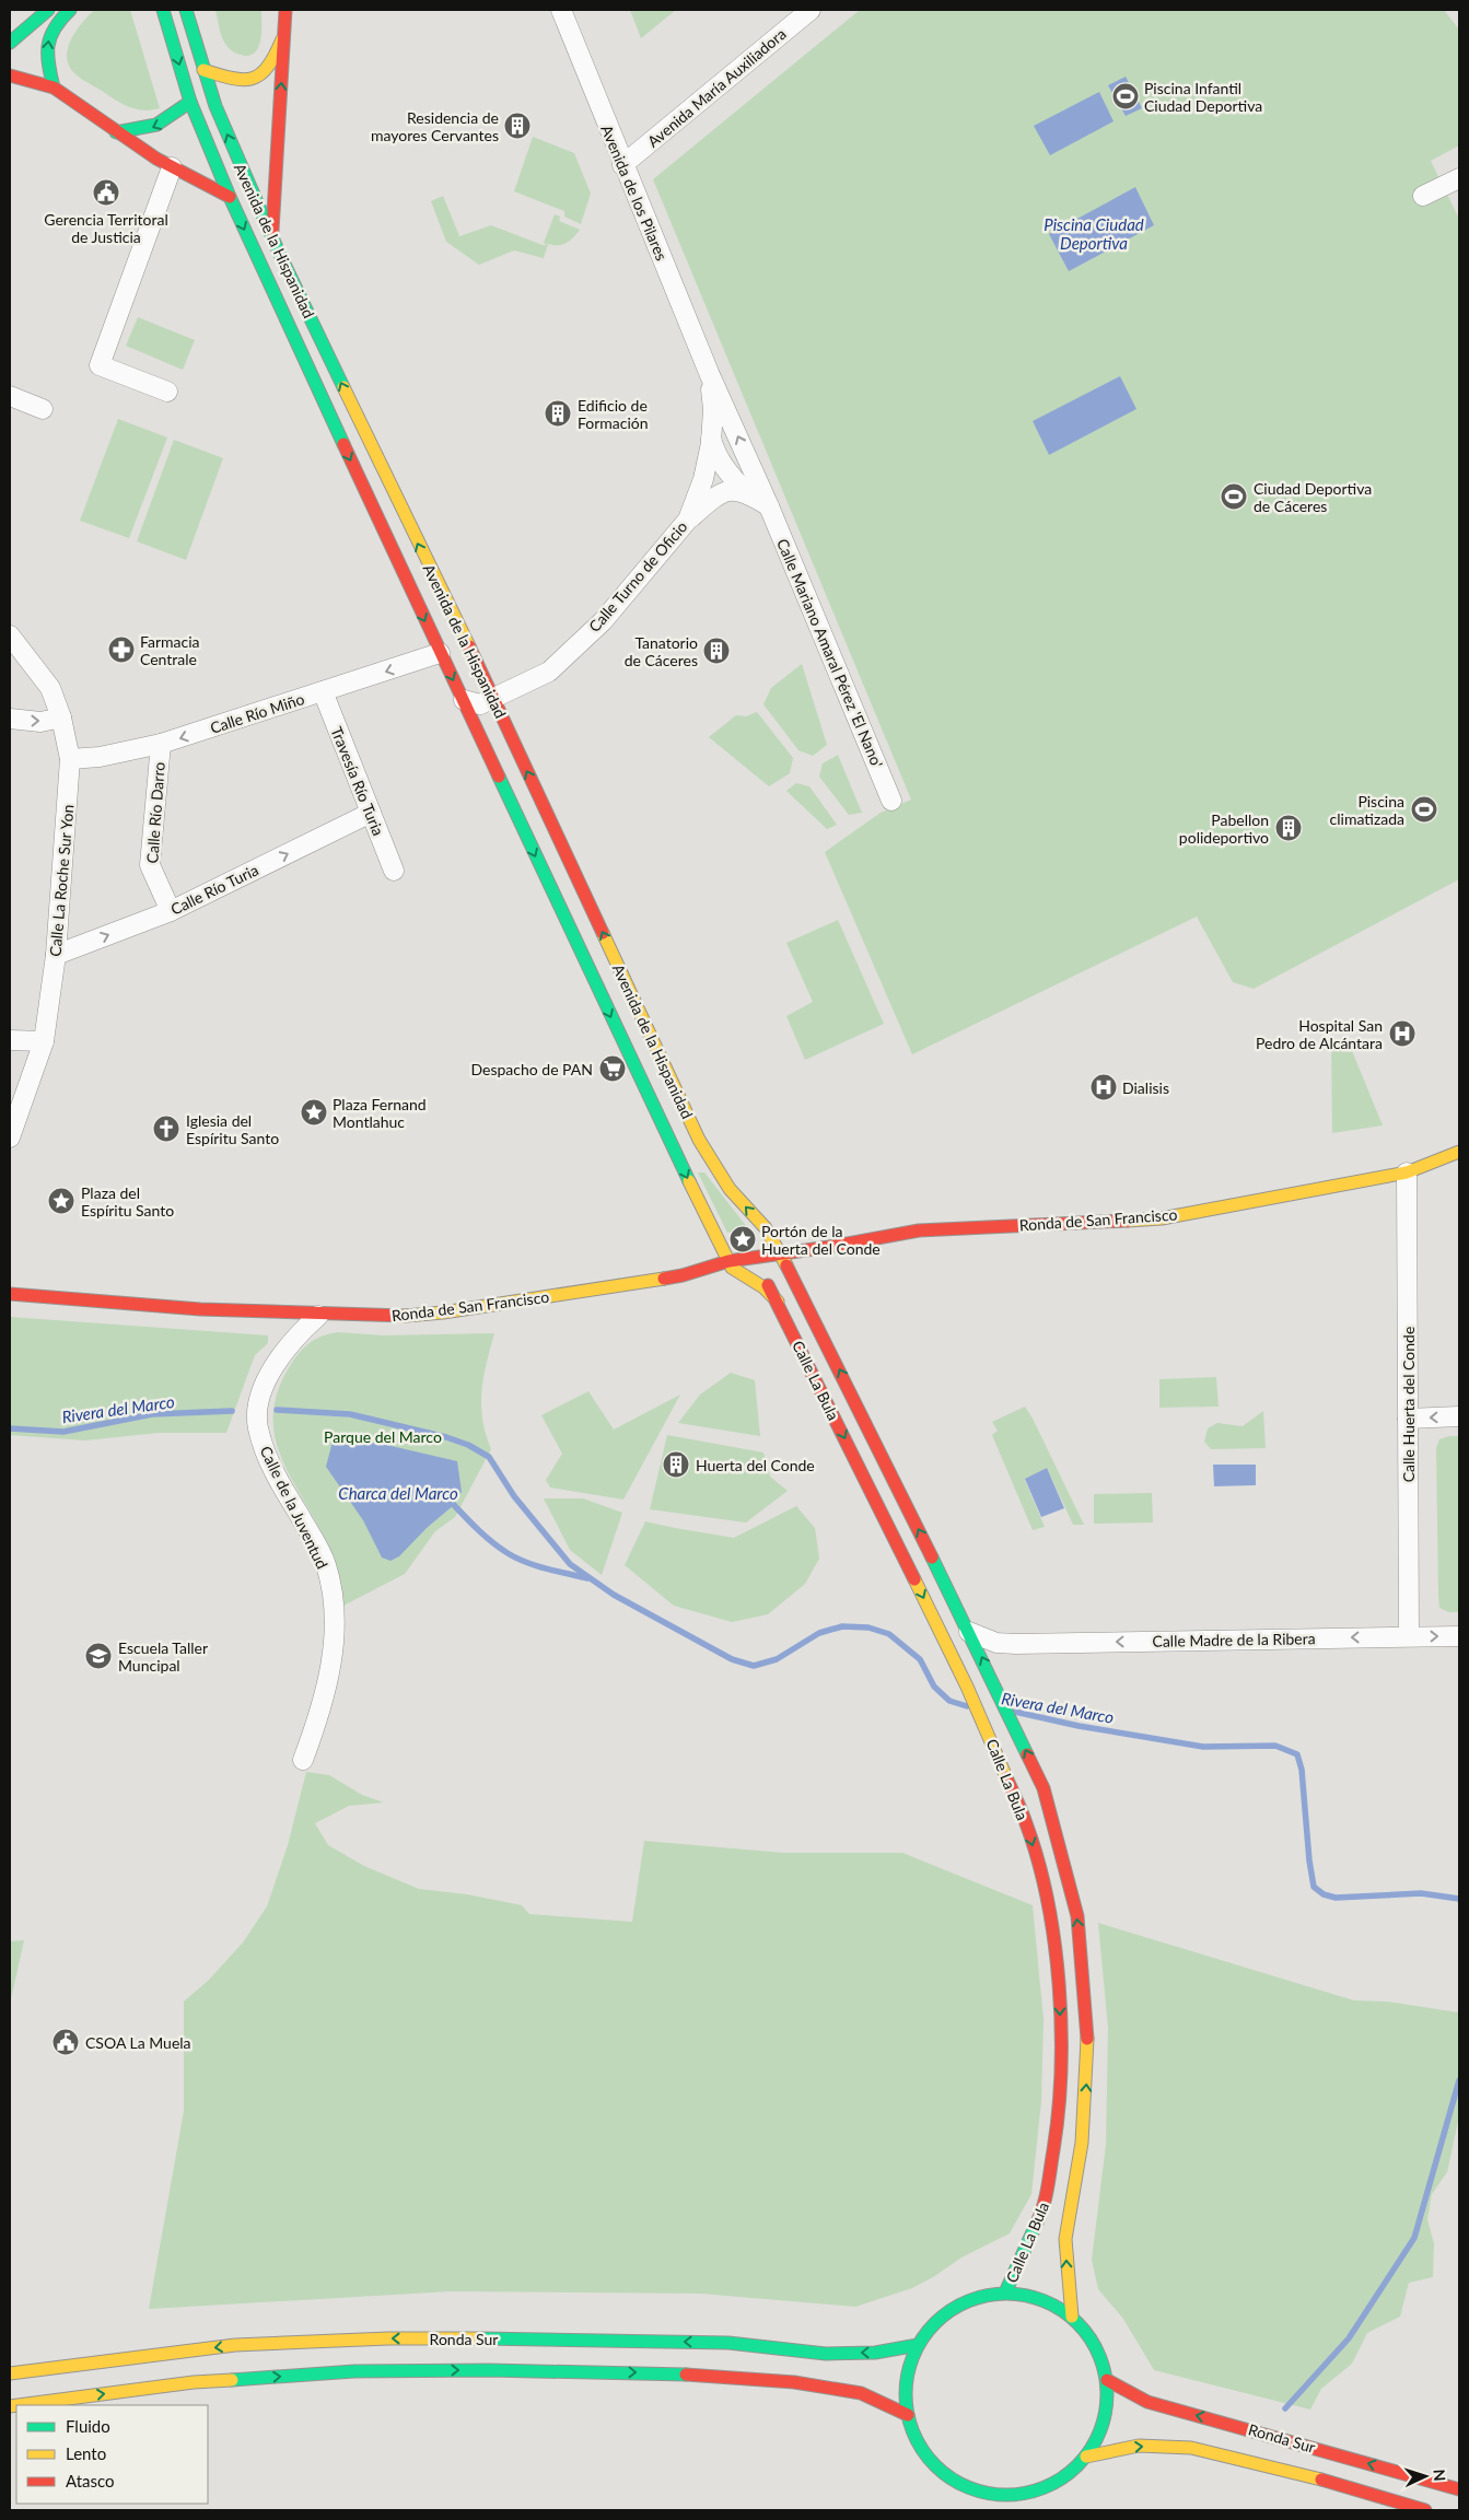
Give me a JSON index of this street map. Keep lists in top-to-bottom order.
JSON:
{
  "streets": {
    "main road": [
      "Avenida de la Hispanidad",
      "Ronda de San Francisco",
      "Calle La Bula",
      "Ronda Sur"
    ],
    "street": [
      "Avenida María Auxiliadora",
      "Avenida de los Pilares",
      "Calle Turno de Oficio",
      "Calle Mariano Amaral Pérez 'El Nano'",
      "Calle Río Miño",
      "Travesía Río Turia",
      "Calle Río Darro",
      "Calle La Roche Sur Yon",
      "Calle Río Turia",
      "Calle Huerta del Conde",
      "Calle de la Juventud",
      "Calle Madre de la Ribera"
    ]
  },
  "crossings": [
    ["Avenida María Auxiliadora", "Avenida de los Pilares"],
    ["Avenida de los Pilares", "Calle Mariano Amaral Pérez 'El Nano'"],
    ["Avenida de la Hispanidad", "Calle Turno de Oficio"],
    ["Avenida de la Hispanidad", "Calle Río Miño"],
    ["Avenida de la Hispanidad", "Ronda de San Francisco"],
    ["Avenida de la Hispanidad", "Calle La Bula"],
    ["Calle Río Miño", "Travesía Río Turia"],
    ["Calle Río Miño", "Calle Río Darro"],
    ["Calle Río Miño", "Calle La Roche Sur Yon"],
    ["Travesía Río Turia", "Calle Río Turia"],
    ["Calle Río Darro", "Calle Río Turia"],
    ["Calle La Roche Sur Yon", "Calle Río Turia"],
    ["Ronda de San Francisco", "Calle La Bula"],
    ["Ronda de San Francisco", "Calle Huerta del Conde"],
    ["Ronda de San Francisco", "Calle de la Juventud"],
    ["Calle La Bula", "Calle Madre de la Ribera"],
    ["Calle Huerta del Conde", "Calle Madre de la Ribera"]
  ],
  "one_way": ["Calle Río Miño", "Calle Río Turia"],
  "water": ["Piscina Ciudad Deportiva", "Rivera del Marco", "Charca del Marco"],
  "parks": ["Parque del Marco"],
  "places": {
    "sports": ["Piscina Infantil Ciudad Deportiva", "Ciudad Deportiva de Cáceres", "Piscina climatizada"],
    "building": [
      "Residencia de mayores Cervantes",
      "Edificio de Formación",
      "Tanatorio de Cáceres",
      "Pabellon polideportivo",
      "Huerta del Conde"
    ],
    "public building": ["Gerencia Territoral de Justicia", "CSOA La Muela"],
    "pharmacy": ["Farmacia Centrale"],
    "hospital": ["Hospital San Pedro de Alcántara", "Dialisis"],
    "supermarket": ["Despacho de PAN"],
    "place": ["Plaza Fernand Montlahuc", "Plaza del Espíritu Santo", "Portón de la Huerta del Conde"],
    "church": ["Iglesia del Espíritu Santo"],
    "school or university": ["Escuela Taller Muncipal"]
  },
  "legend": ["Fluido", "Lento", "Atasco"],
  "north": "right"
}
